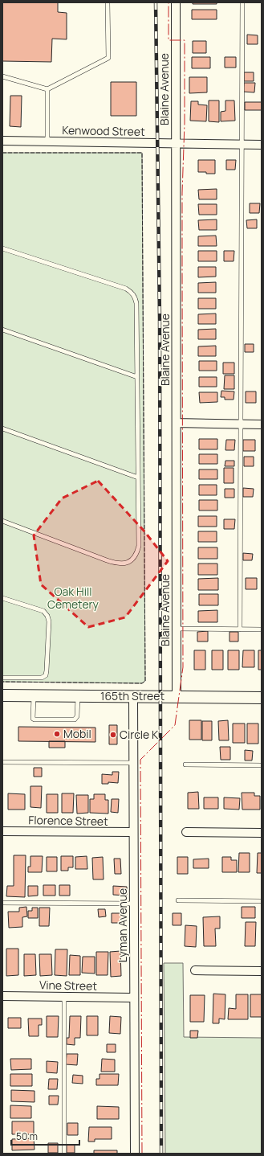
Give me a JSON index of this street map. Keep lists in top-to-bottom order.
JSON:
{
  "streets": {
    "main road": ["165th Street"],
    "street": [
      "Blaine Avenue",
      "Kenwood Street",
      "Florence Street",
      "Lyman Avenue",
      "Vine Street"
    ]
  },
  "crossings": [
    ["Blaine Avenue", "Kenwood Street"],
    ["Blaine Avenue", "165th Street"],
    ["165th Street", "Lyman Avenue"],
    ["Florence Street", "Lyman Avenue"],
    ["Lyman Avenue", "Vine Street"]
  ],
  "parks": ["Oak Hill Cemetery"],
  "places": ["Mobil", "Circle K"],
  "scale_bar": "50 m"
}
